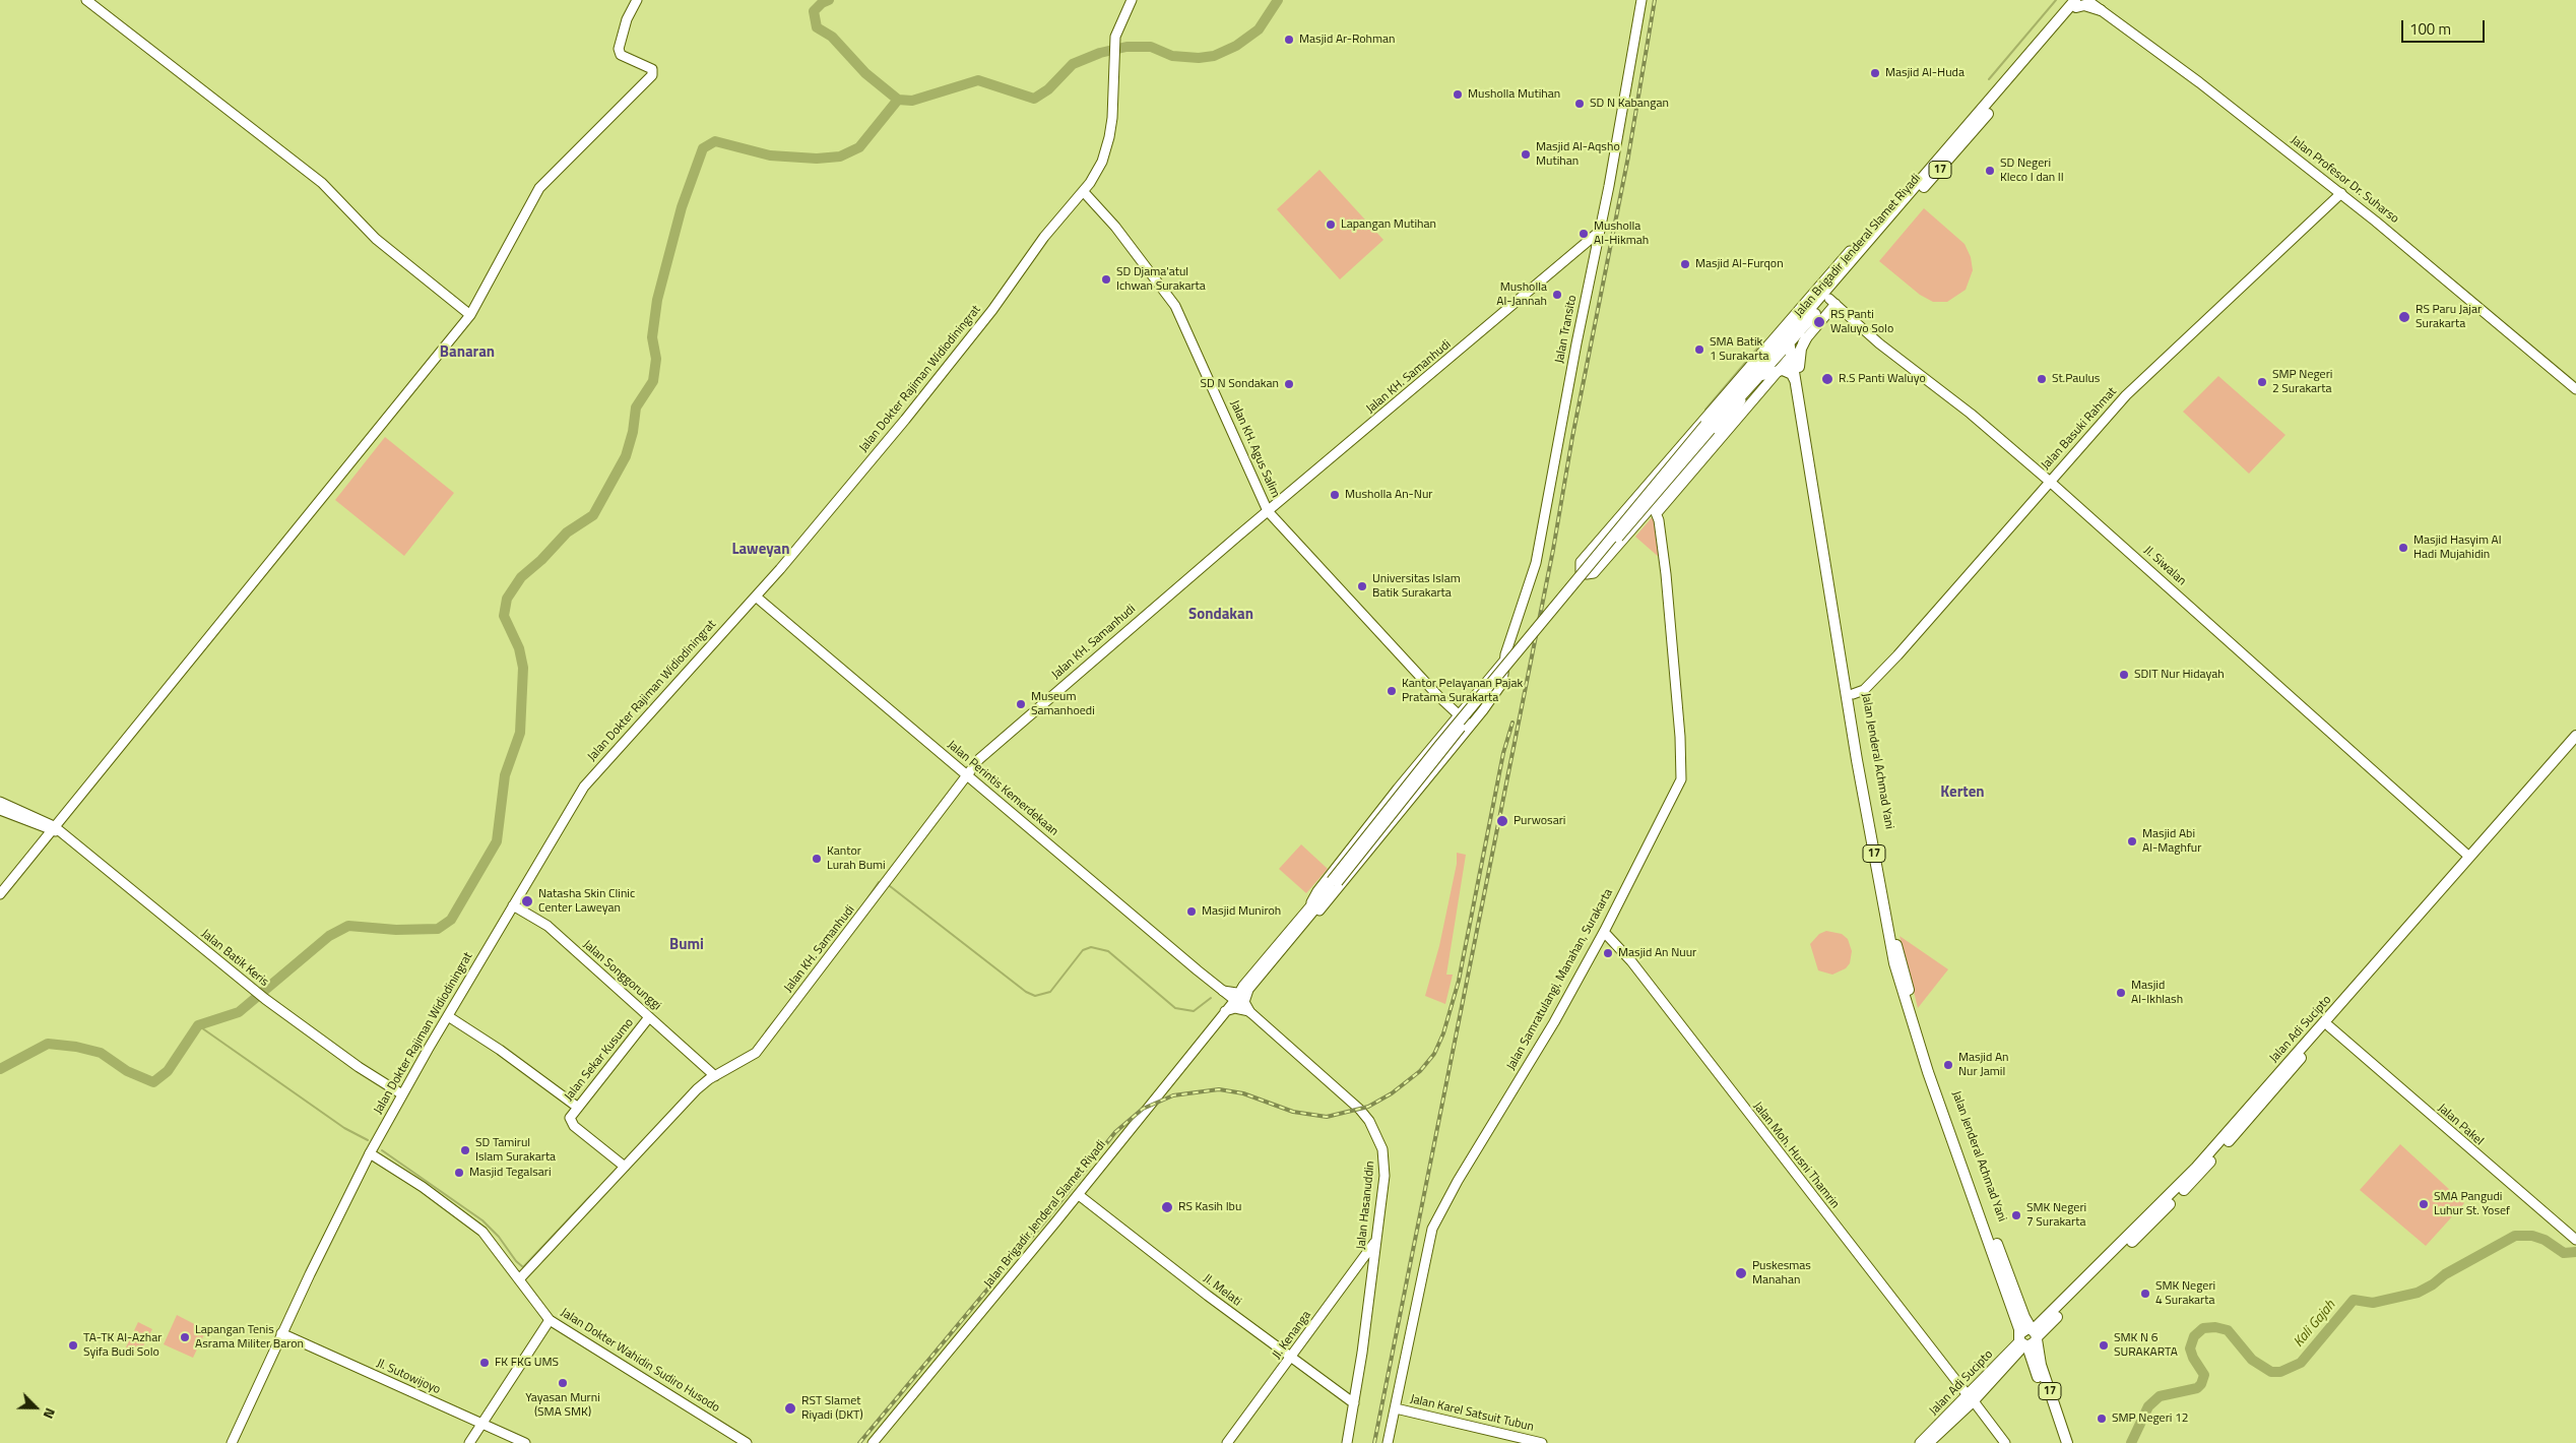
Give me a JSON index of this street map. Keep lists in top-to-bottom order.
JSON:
{
  "streets": {
    "highway": [
      "17",
      "Jalan Brigadir Jenderal Slamet Riyadi",
      "Jalan Jenderal Achmad Yani",
      "Jalan Adi Sucipto"
    ],
    "main road": [
      "Jalan Profesor Dr. Suharso",
      "Jalan Transito",
      "Jalan KH. Samanhudi",
      "Jalan Dokter Rajiman Widiodiningrat",
      "Jalan Basuki Rahmat",
      "Jalan KH. Agus Salim",
      "Jl. Siwalan",
      "Jalan Perintis Kemerdekaan",
      "Jalan Batik Keris",
      "Jalan Songgorunggi",
      "Jalan Samratulangi, Manahan, Surakarta",
      "Jalan Sekar Kusumo",
      "Jalan Pakel",
      "Jalan Moh. Husni Thamrin",
      "Jalan Hasanuddin",
      "Jl. Melati",
      "Jl. Kenanga",
      "Jalan Dokter Wahidin Sudiro Husodo",
      "Jl. Sutowijoyo",
      "Jalan Karel Satsuit Tubun"
    ]
  },
  "crossings": [
    ["Jalan Profesor Dr. Suharso", "Jalan Brigadir Jenderal Slamet Riyadi"],
    ["Jalan Profesor Dr. Suharso", "Jalan Basuki Rahmat"],
    ["Jalan Brigadir Jenderal Slamet Riyadi", "Jl. Siwalan"],
    ["Jalan Brigadir Jenderal Slamet Riyadi", "Jalan Jenderal Achmad Yani"],
    ["Jalan Brigadir Jenderal Slamet Riyadi", "Jalan Perintis Kemerdekaan"],
    ["Jalan Brigadir Jenderal Slamet Riyadi", "Jalan Hasanuddin"],
    ["Jalan Brigadir Jenderal Slamet Riyadi", "Jl. Melati"],
    ["Jalan Transito", "Jalan KH. Samanhudi"],
    ["Jalan KH. Samanhudi", "Jalan KH. Agus Salim"],
    ["Jalan KH. Samanhudi", "Jalan Perintis Kemerdekaan"],
    ["Jalan KH. Samanhudi", "Jalan Songgorunggi"],
    ["Jalan KH. Samanhudi", "Jalan Sekar Kusumo"],
    ["Jalan KH. Samanhudi", "Jalan Dokter Wahidin Sudiro Husodo"],
    ["Jalan Dokter Rajiman Widiodiningrat", "Jalan KH. Agus Salim"],
    ["Jalan Dokter Rajiman Widiodiningrat", "Jalan Perintis Kemerdekaan"],
    ["Jalan Dokter Rajiman Widiodiningrat", "Jalan Batik Keris"],
    ["Jalan Dokter Rajiman Widiodiningrat", "Jalan Songgorunggi"],
    ["Jalan Dokter Rajiman Widiodiningrat", "Jalan Dokter Wahidin Sudiro Husodo"],
    ["Jalan Dokter Rajiman Widiodiningrat", "Jl. Sutowijoyo"],
    ["Jalan Basuki Rahmat", "Jl. Siwalan"],
    ["Jalan Basuki Rahmat", "Jalan Jenderal Achmad Yani"],
    ["Jl. Siwalan", "Jalan Adi Sucipto"],
    ["Jalan Jenderal Achmad Yani", "Jalan Adi Sucipto"],
    ["Jalan Perintis Kemerdekaan", "Jalan Hasanuddin"],
    ["Jalan Songgorunggi", "Jalan Sekar Kusumo"],
    ["Jalan Samratulangi, Manahan, Surakarta", "Jalan Moh. Husni Thamrin"],
    ["Jalan Samratulangi, Manahan, Surakarta", "Jalan Karel Satsuit Tubun"],
    ["Jalan Adi Sucipto", "Jalan Pakel"],
    ["Jalan Adi Sucipto", "Jalan Moh. Husni Thamrin"],
    ["Jalan Hasanuddin", "Jl. Melati"],
    ["Jalan Hasanuddin", "Jl. Kenanga"],
    ["Jl. Melati", "Jl. Kenanga"]
  ],
  "districts": [
    "Banaran",
    "Laweyan",
    "Sondakan",
    "Kerten",
    "Bumi"
  ],
  "water": ["Kali Gajah"],
  "places": [
    "Masjid Ar-Rohman",
    "Masjid Al-Huda",
    "Musholla Mutihan",
    "SD N Kabangan",
    "Masjid Al-Aqsho Mutihan",
    "SD Negeri Kleco I dan II",
    "Lapangan Mutihan",
    "Musholla Al-Hikmah",
    "Masjid Al-Furqon",
    "SD Djama'atul Ichwan Surakarta",
    "Musholla Al-Jannah",
    "RS Paru Jajar Surakarta",
    "RS Panti Waluyo Solo",
    "SMA Batik 1 Surakarta",
    "R.S Panti Waluyo",
    "St.Paulus",
    "SMP Negeri 2 Surakarta",
    "SD N Sondakan",
    "Musholla An-Nur",
    "Masjid Hasyim Al Hadi Mujahidin",
    "Universitas Islam Batik Surakarta",
    "SDIT Nur Hidayah",
    "Kantor Pelayanan Pajak Pratama Surakarta",
    "Museum Samanhoedi",
    "Purwosari",
    "Masjid Abi Al-Maghfur",
    "Kantor Lurah Bumi",
    "Natasha Skin Clinic Center Laweyan",
    "Masjid Muniroh",
    "Masjid An Nuur",
    "Masjid Al-Ikhlash",
    "Masjid An Nur Jamil",
    "SD Tamirul Islam Surakarta",
    "Masjid Tegalsari",
    "SMA Pangudi Luhur St. Yosef",
    "RS Kasih Ibu",
    "SMK Negeri 7 Surakarta",
    "Puskesmas Manahan",
    "SMK Negeri 4 Surakarta",
    "Lapangan Tenis Asrama Militer Baron",
    "TA-TK Al-Azhar Syifa Budi Solo",
    "SMK N 6 SURAKARTA",
    "FK FKG UMS",
    "Yayasan Murni (SMA SMK)",
    "RST Slamet Riyadi (DKT)",
    "SMP Negeri 12"
  ],
  "scale_bar": "100 m",
  "north": "bottom right"
}
